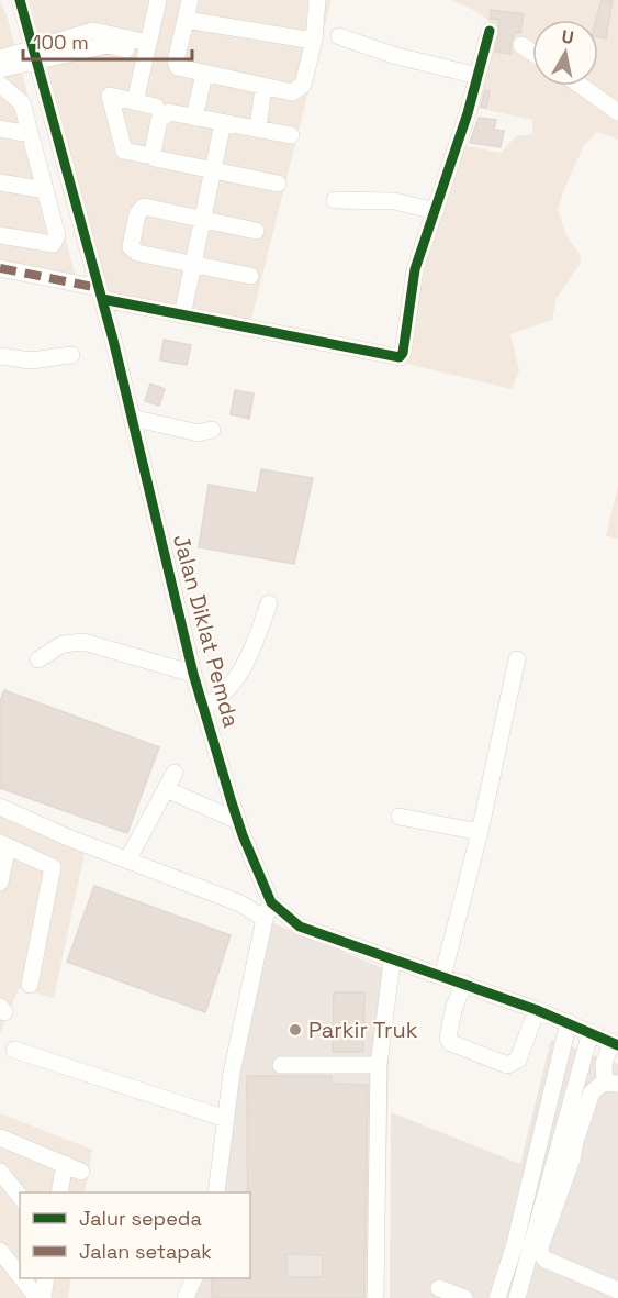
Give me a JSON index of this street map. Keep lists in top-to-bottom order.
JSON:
{
  "streets": {
    "street": ["Jalan Diklat Pemda"]
  },
  "places": ["Parkir Truk"],
  "legend": ["Jalur sepeda", "Jalan setapak"],
  "scale_bar": "100 m",
  "north": "top"
}
